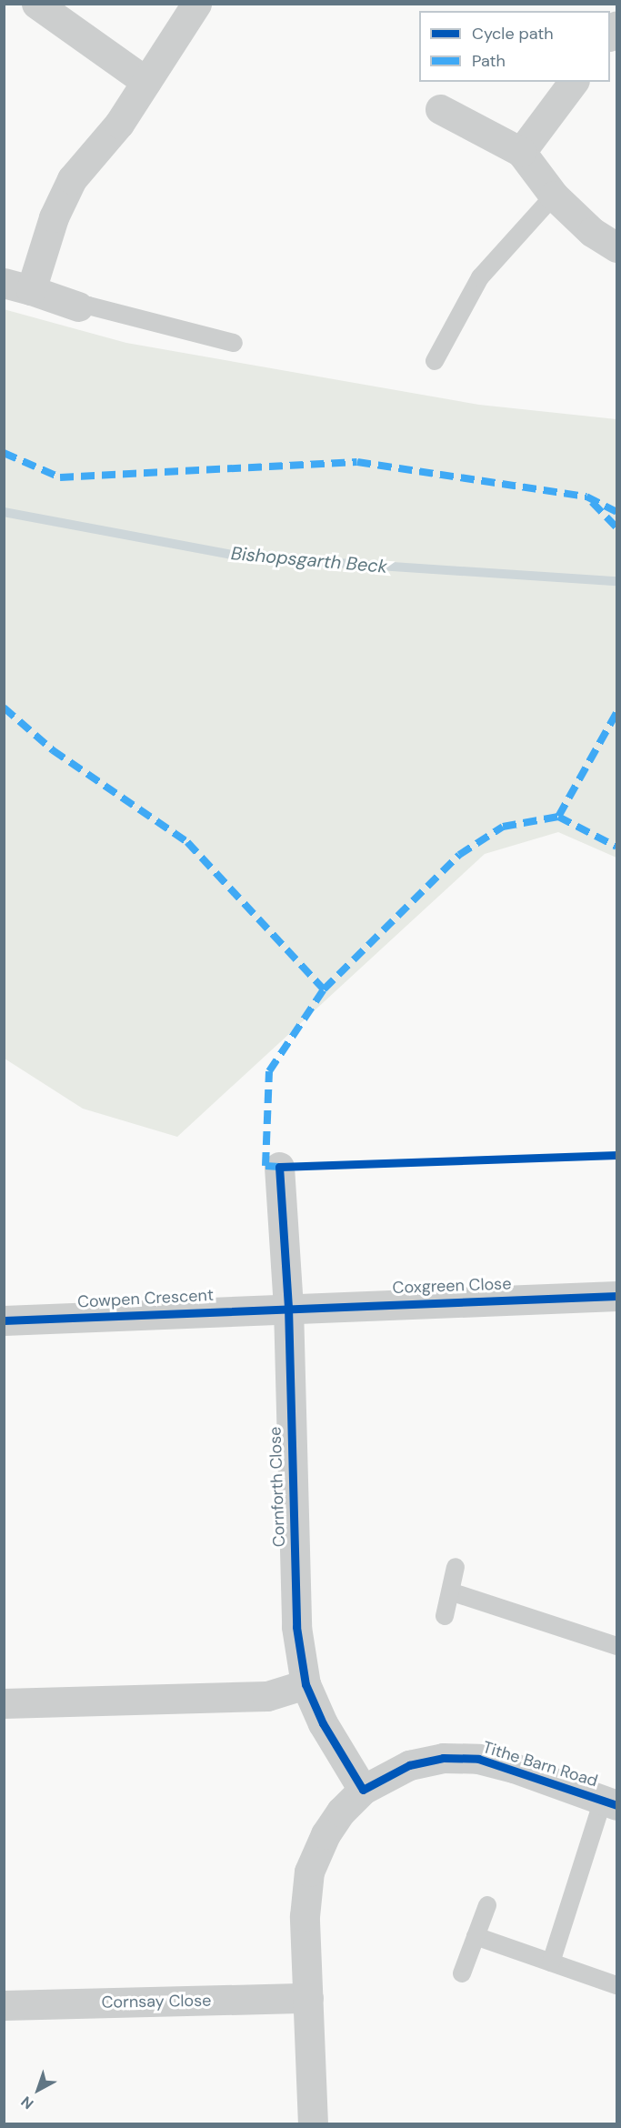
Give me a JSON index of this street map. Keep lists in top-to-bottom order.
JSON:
{
  "streets": {
    "street": [
      "Coxgreen Close",
      "Cowpen Crescent",
      "Cornforth Close",
      "Tithe Barn Road",
      "Cornsay Close"
    ]
  },
  "crossings": [
    ["Coxgreen Close", "Cowpen Crescent"],
    ["Coxgreen Close", "Cornforth Close"],
    ["Cowpen Crescent", "Cornforth Close"],
    ["Cornforth Close", "Tithe Barn Road"],
    ["Tithe Barn Road", "Cornsay Close"]
  ],
  "water": ["Bishopsgarth Beck"],
  "legend": ["Cycle path", "Path"],
  "north": "bottom left"
}
